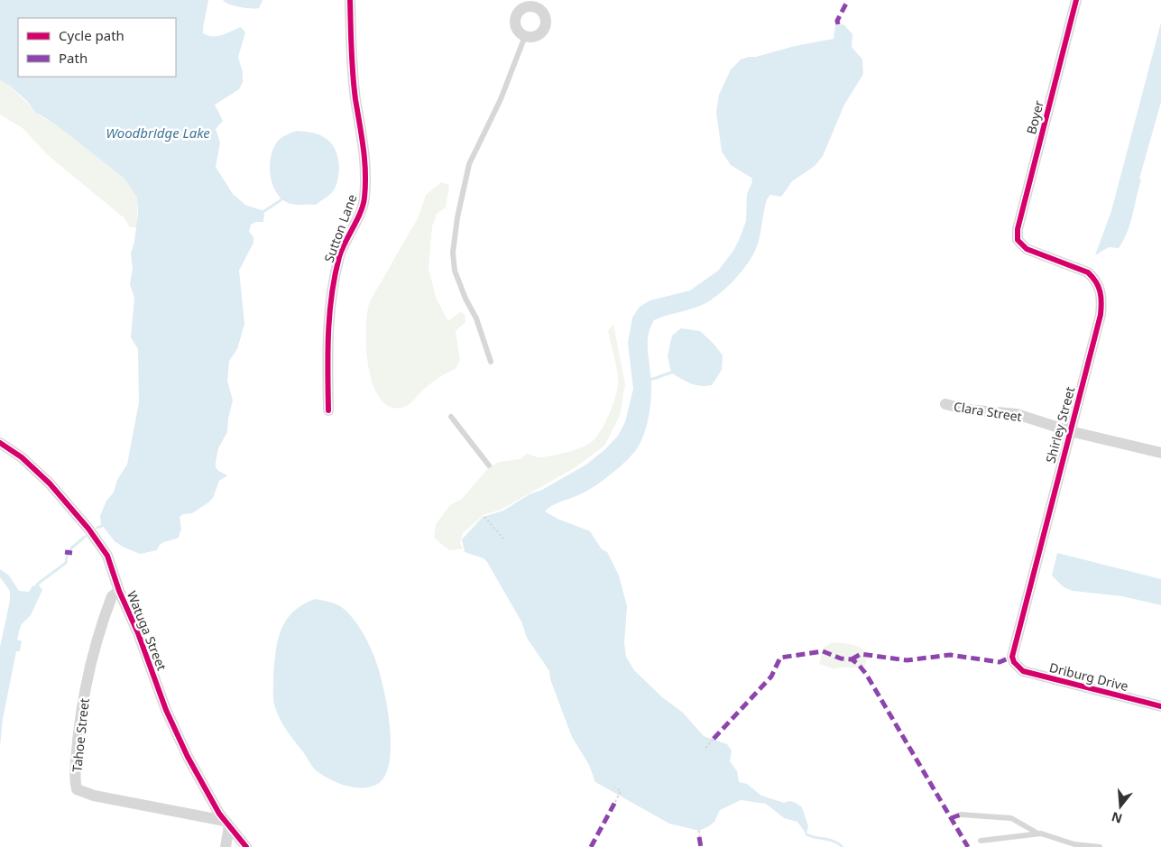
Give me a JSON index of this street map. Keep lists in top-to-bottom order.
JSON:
{
  "streets": {
    "street": [
      "Boyer",
      "Sutton Lane",
      "Clara Street",
      "Shirley Street",
      "Watuga Street",
      "Driburg Drive",
      "Tahoe Street"
    ]
  },
  "crossings": [
    ["Boyer", "Shirley Street"],
    ["Clara Street", "Shirley Street"],
    ["Shirley Street", "Driburg Drive"],
    ["Watuga Street", "Tahoe Street"]
  ],
  "water": ["Woodbridge Lake"],
  "legend": ["Cycle path", "Path"],
  "north": "bottom"
}
